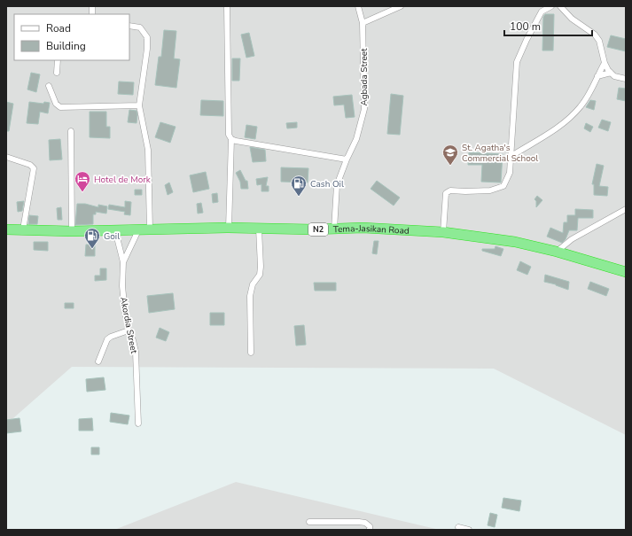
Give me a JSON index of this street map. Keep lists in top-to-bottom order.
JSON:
{
  "streets": {
    "highway": ["N2", "Tema-Jasikan Road"],
    "street": ["Agbada Street", "Akordia Street"]
  },
  "crossings": [
    ["Agbada Street", "Tema-Jasikan Road"],
    ["Tema-Jasikan Road", "Akordia Street"]
  ],
  "places": {
    "school or university": ["St. Agatha's Commercial School"],
    "hotel": ["Hotel de Mork"],
    "fuel station": ["Cash Oil", "Goil"]
  },
  "legend": ["Road", "Building"],
  "scale_bar": "100 m"
}
